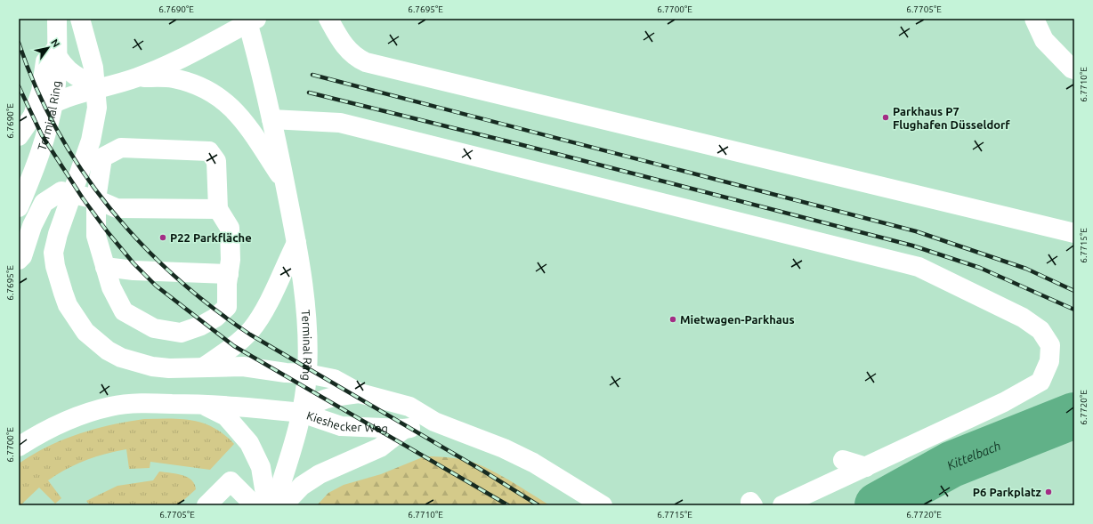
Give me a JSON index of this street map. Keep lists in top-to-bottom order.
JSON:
{
  "streets": {
    "main road": ["Terminal Ring", "Kieshecker Weg"]
  },
  "crossings": [
    ["Terminal Ring", "Kieshecker Weg"]
  ],
  "water": ["Kittelbach"],
  "places": [
    "Parkhaus P7 Flughafen Düsseldorf",
    "P22 Parkfläche",
    "Mietwagen-Parkhaus",
    "P6 Parkplatz"
  ],
  "north": "top right",
  "coordinates": [
    "6.7690°E",
    "6.7695°E",
    "6.7700°E",
    "6.7705°E",
    "6.7710°E",
    "6.7715°E",
    "6.7720°E"
  ]
}
